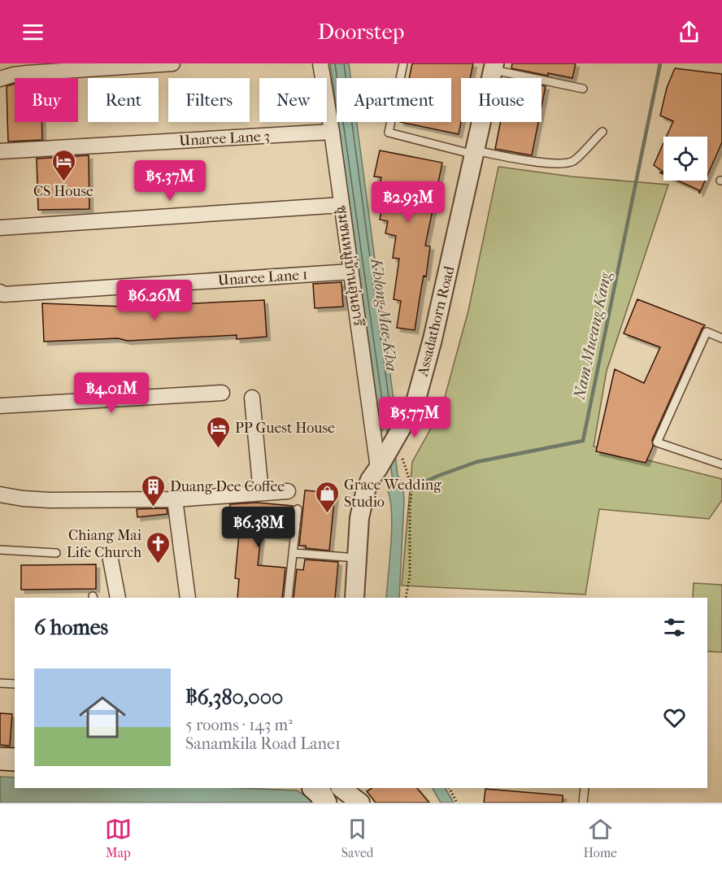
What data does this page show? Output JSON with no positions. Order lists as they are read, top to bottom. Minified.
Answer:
{"streets":{"street":["Unaree Lane 3","ชุมชนหมู่บ้านอุ่นอารี","Unaree Lane 1","Assadathorn Road"]},"crossings":[["Unaree Lane 3","ชุมชนหมู่บ้านอุ่นอารี"],["ชุมชนหมู่บ้านอุ่นอารี","Unaree Lane 1"],["ชุมชนหมู่บ้านอุ่นอารี","Assadathorn Road"]],"water":["Khlong Mae Kha","Nam Mueang Kang"],"places":{"hotel":["CS House","PP Guest House"],"building":["Duang Dee Coffee"],"shop":["Grace Wedding Studio"],"church":["Chiang Mai Life Church"]},"page":{"header":"Doorstep","chip":["Buy","Rent","Filters","New","Apartment","House"],"price":["฿5.37M","฿2.93M","฿6.26M","฿4.01M","฿5.77M","฿6.38M"],"heading":"6 homes","list":[{"name":"฿6,380,000","note":"5 rooms · 143 m² · Sanamkila Road Lane1"}],"tabs":["Map","Saved","Home"]}}
